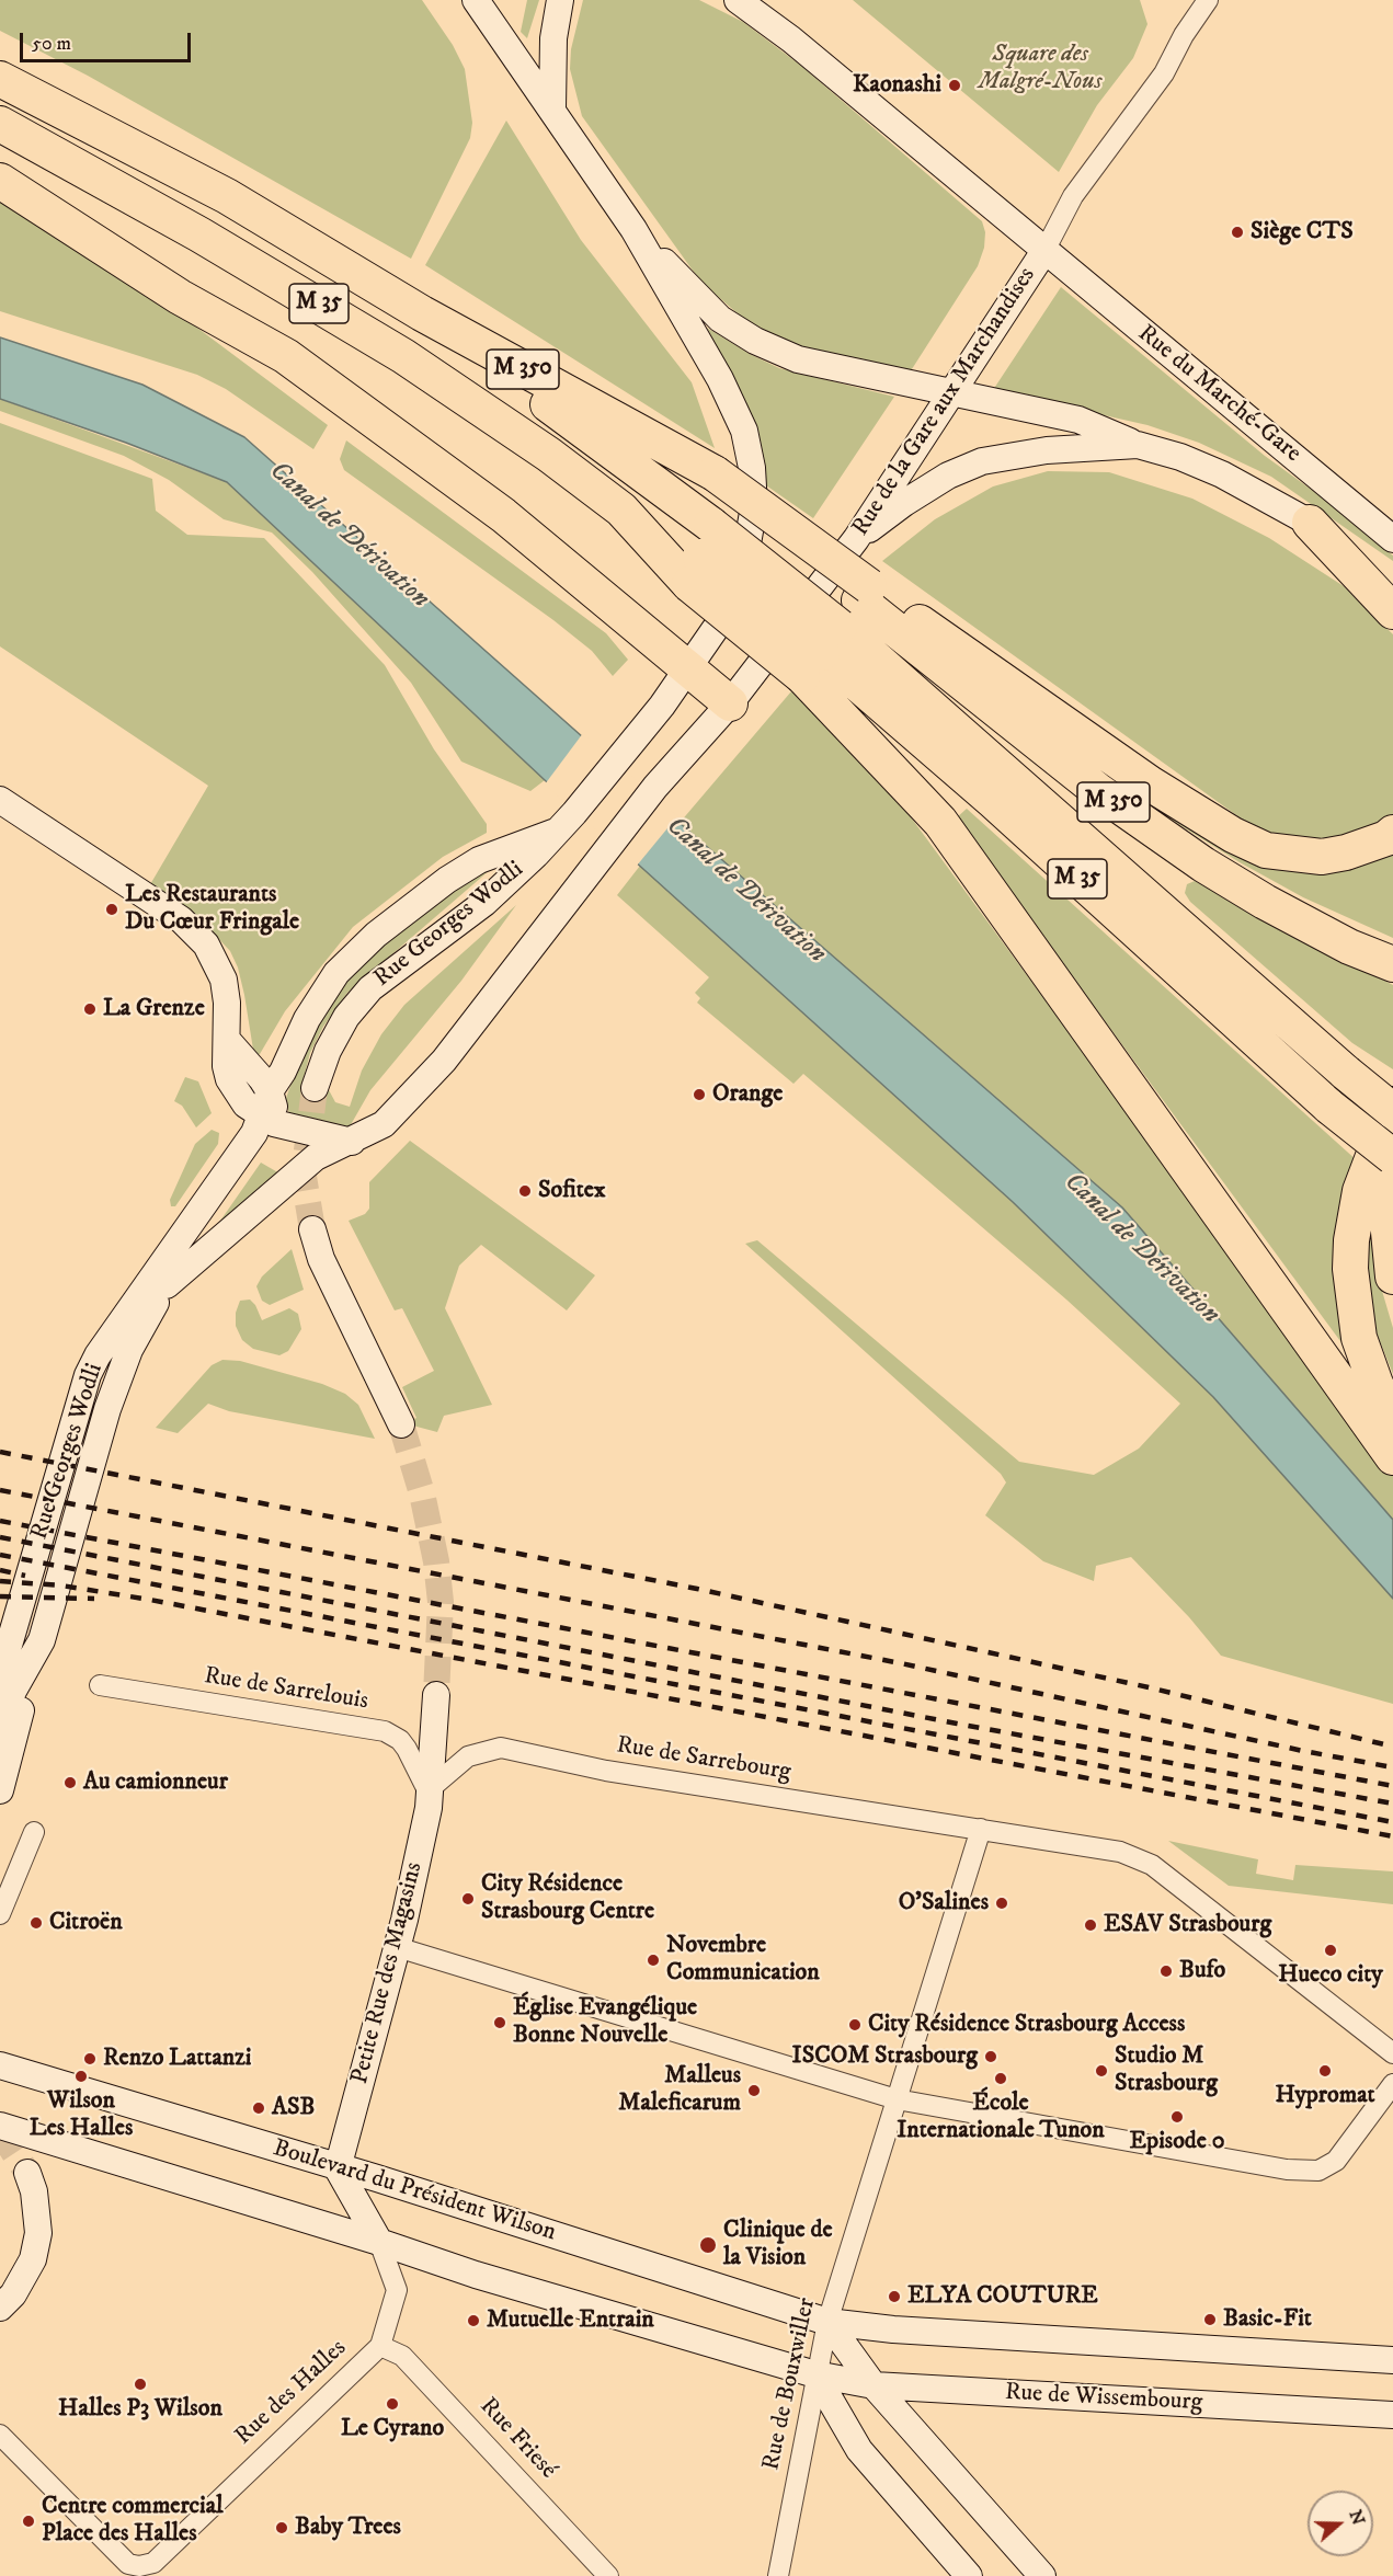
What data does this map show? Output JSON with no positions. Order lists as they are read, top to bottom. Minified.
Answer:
{"streets":{"highway":["M 35","M 350"],"main road":["Rue du Marché-Gare","Rue de la Gare aux Marchandises","Rue Georges Wodli","Petite Rue des Magasins","Boulevard du Président Wilson","Rue de Wissembourg"],"street":["Rue de Sarrelouis","Rue de Sarrebourg","Rue de Bouxwiller","Rue des Halles","Rue Friesé"]},"crossings":[["M 35","M 350"],["Rue du Marché-Gare","Rue de la Gare aux Marchandises"],["Rue de Sarrelouis","Rue de Sarrebourg"],["Rue de Sarrelouis","Petite Rue des Magasins"],["Rue de Sarrebourg","Petite Rue des Magasins"],["Rue de Sarrebourg","Rue de Bouxwiller"],["Petite Rue des Magasins","Boulevard du Président Wilson"],["Boulevard du Président Wilson","Rue de Bouxwiller"],["Rue de Bouxwiller","Rue de Wissembourg"],["Rue des Halles","Rue Friesé"]],"water":["Canal de Dérivation"],"parks":["Square des Malgré-Nous"],"places":["Kaonashi","Siège CTS","Les Restaurants Du Cœur Fringale","La Grenze","Orange","Sofitex","Au camionneur","City Résidence Strasbourg Centre","O'Salines","Citroën","ESAV Strasbourg","Hueco city","Novembre Communication","Bufo","Église Evangélique Bonne Nouvelle","City Résidence Strasbourg Access","ISCOM Strasbourg","Renzo Lattanzi","Studio M Strasbourg","Hypromat","Wilson Les Halles","École Internationale Tunon","Malleus Maleficarum","ASB","Episode 0","Clinique de la Vision","ELYA COUTURE","Basic-Fit","Mutuelle Entrain","Halles P3 Wilson","Le Cyrano","Centre commercial Place des Halles","Baby Trees"],"scale_bar":"50 m","north":"right"}
